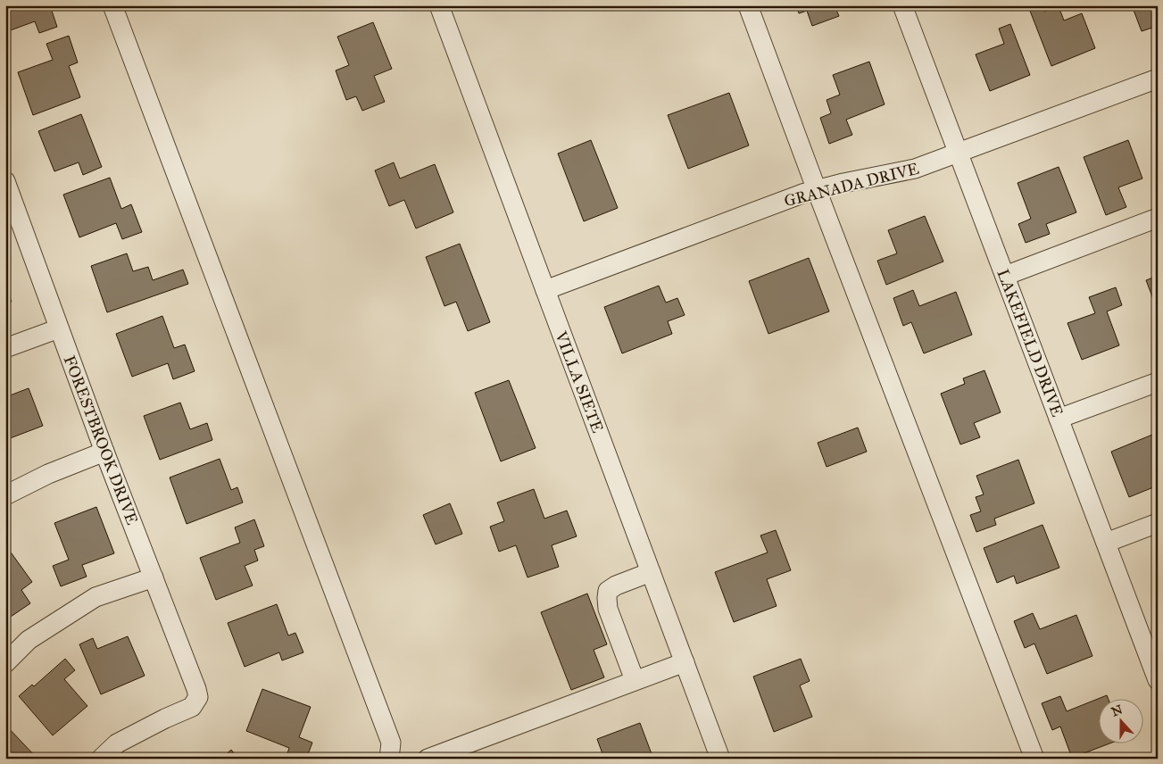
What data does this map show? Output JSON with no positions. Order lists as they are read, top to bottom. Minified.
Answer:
{"streets":{"street":["GRANADA DRIVE","LAKEFIELD DRIVE","VILLA SIETE","FORESTBROOK DRIVE"]},"crossings":[["GRANADA DRIVE","LAKEFIELD DRIVE"],["GRANADA DRIVE","VILLA SIETE"]],"north":"top"}
